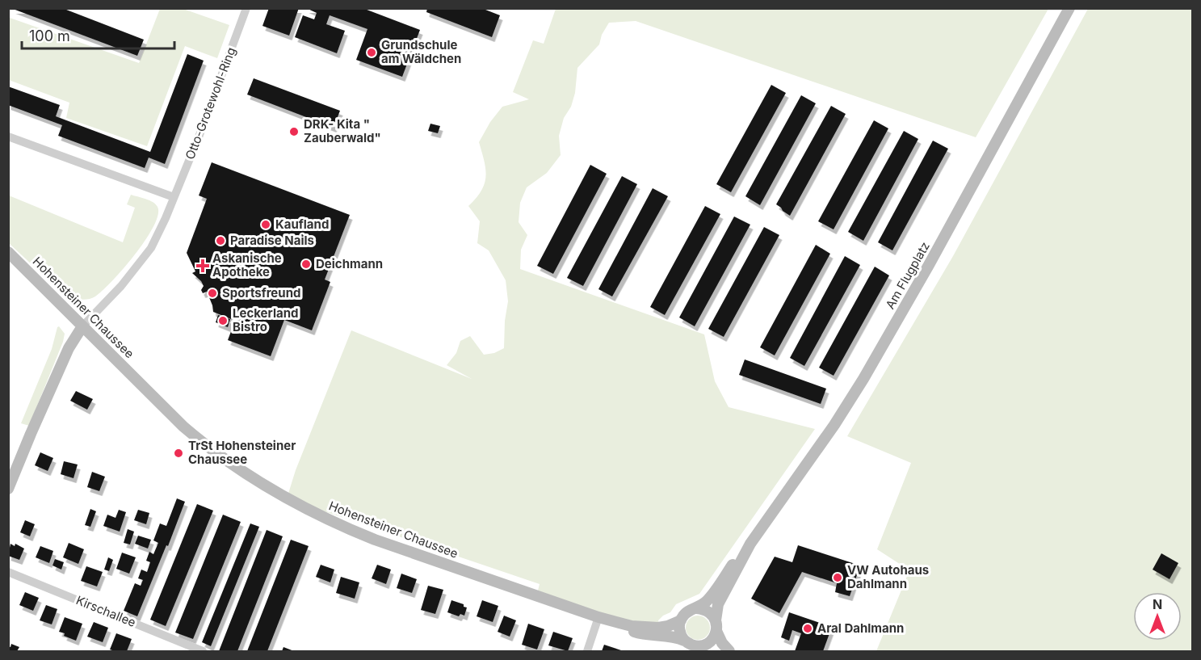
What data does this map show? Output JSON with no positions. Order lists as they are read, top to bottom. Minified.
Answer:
{"streets":{"main road":["Am Flugplatz","Hohensteiner Chaussee"],"street":["Otto-Grotewohl-Ring","Kirschallee"]},"crossings":[["Otto-Grotewohl-Ring","Hohensteiner Chaussee"],["Am Flugplatz","Hohensteiner Chaussee"]],"places":{"other":["Grundschule am Wäldchen","DRK- Kita \" Zauberwald\"","Kaufland","Paradise Nails","Deichmann","Sportsfreund","Leckerland Bistro","TrSt Hohensteiner Chaussee","VW Autohaus Dahlmann","Aral Dahlmann"],"health":["Askanische Apotheke"]},"scale_bar":"100 m","north":"top"}
